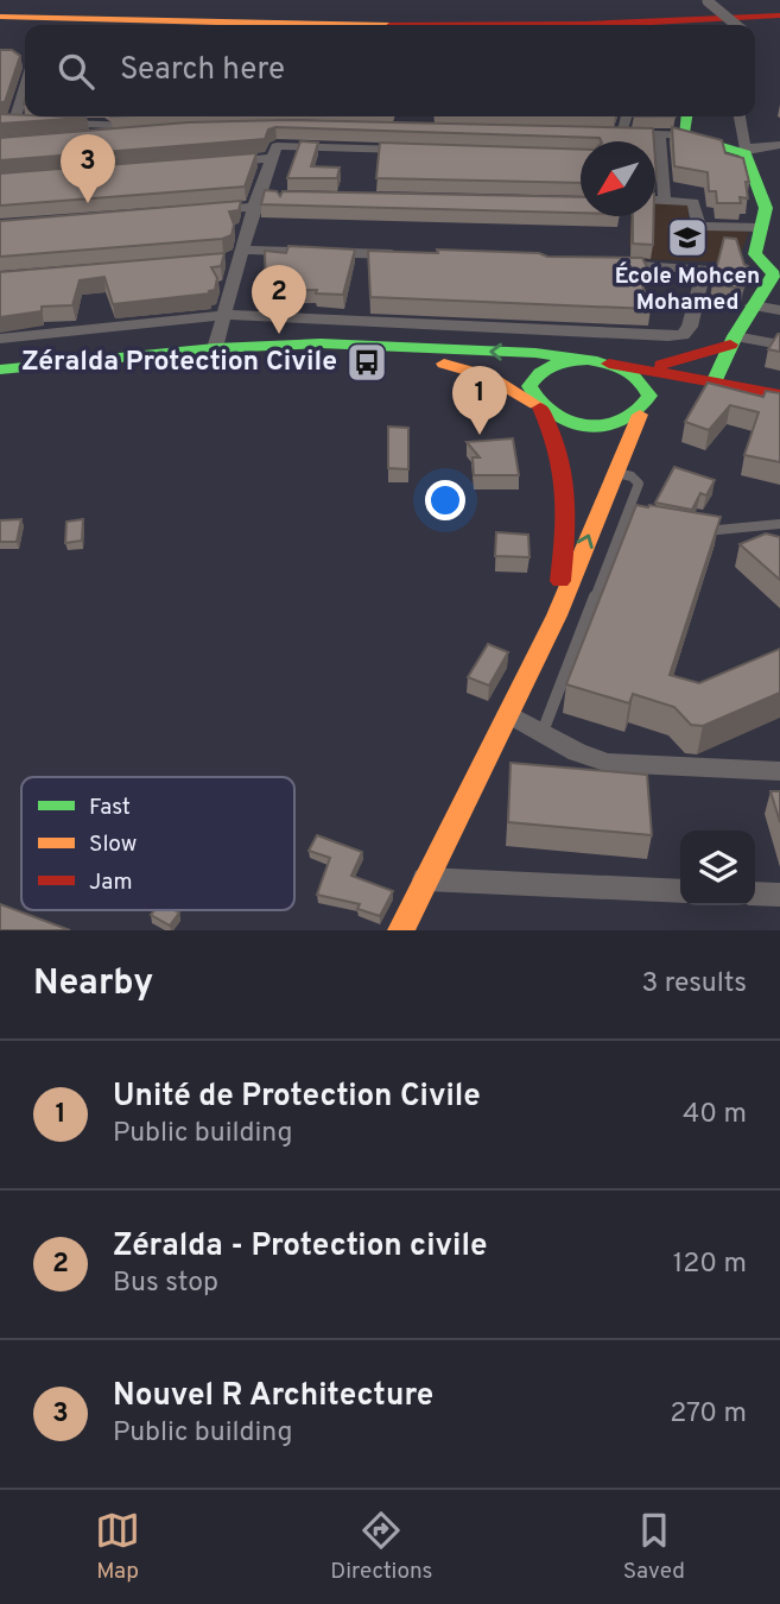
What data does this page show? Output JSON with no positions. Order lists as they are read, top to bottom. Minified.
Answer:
{"places":{"school or university":["École Mohcen Mohamed"],"bus stop":["Zéralda Protection Civile"]},"legend":["Fast","Slow","Jam"],"north":"bottom left","page":{"search":"Search here","pins":["3","2","1"],"heading":["Nearby","3 results"],"list":[{"mark":"1","name":"Unité de Protection Civile","note":"Public building","value":"40 m"},{"mark":"2","name":"Zéralda - Protection civile","note":"Bus stop","value":"120 m"},{"mark":"3","name":"Nouvel R Architecture","note":"Public building","value":"270 m"}],"nav":["Map","Directions","Saved"]}}
